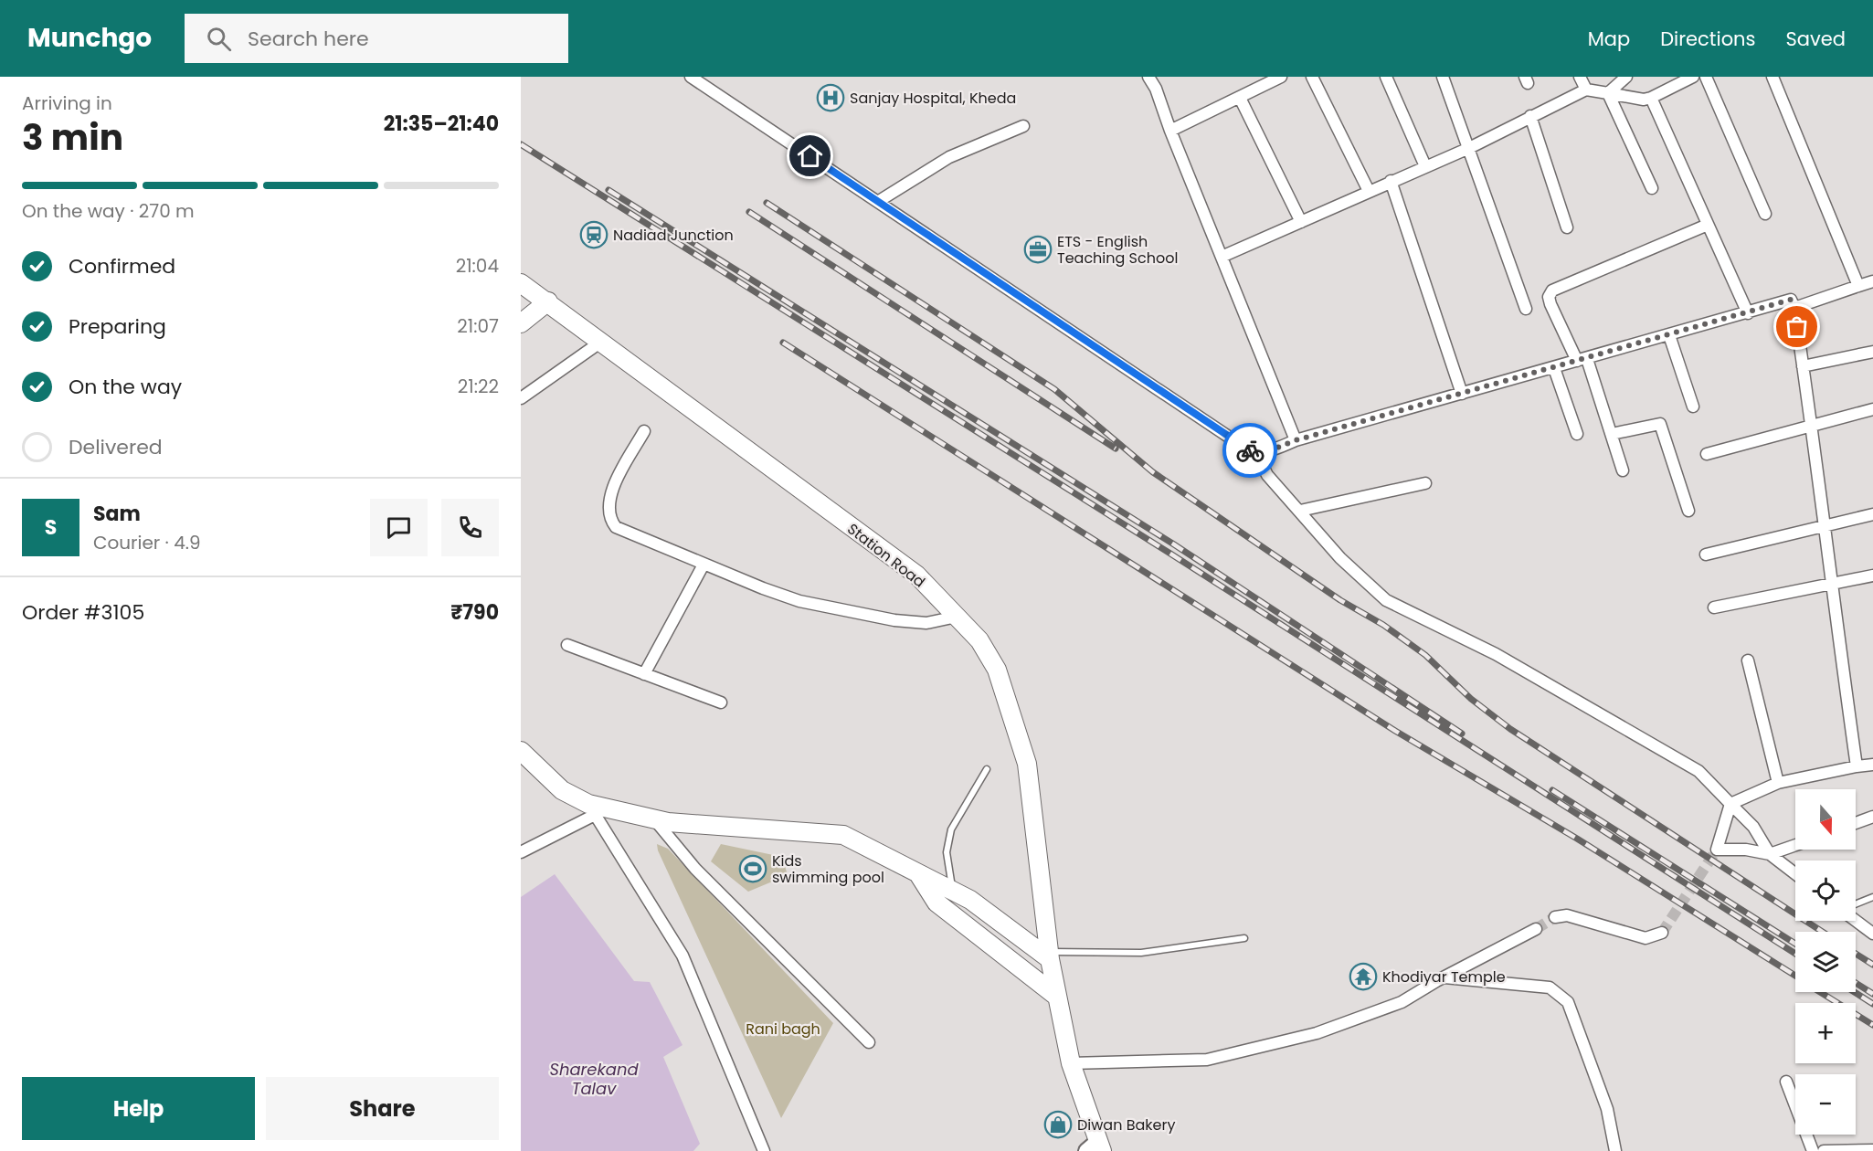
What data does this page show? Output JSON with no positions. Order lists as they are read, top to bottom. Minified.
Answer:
{"streets":{"main road":["Station Road"]},"water":["Sharekand Talav"],"parks":["Rani bagh"],"places":{"hospital":["Sanjay Hospital, Kheda"],"station":["Nadiad Junction"],"office":["ETS - English Teaching School"],"sports":["Kids swimming pool"],"temple":["Khodiyar Temple"],"shop":["Diwan Bakery"]},"north":"bottom","page":{"header":"Munchgo","search":"Search here","nav":["Map","Directions","Saved"],"heading":["3 min","Arriving in","21:35–21:40"],"panel":["Sam","Courier · 4.9","Order #3105","₹790"],"bar":"On the way · 270 m","list":[["Confirmed","21:04"],["Preparing","21:07"],["On the way","21:22"],"Delivered"],"round":"S","map_buttons":["+","−"],"buttons":["Help","Share"]}}
